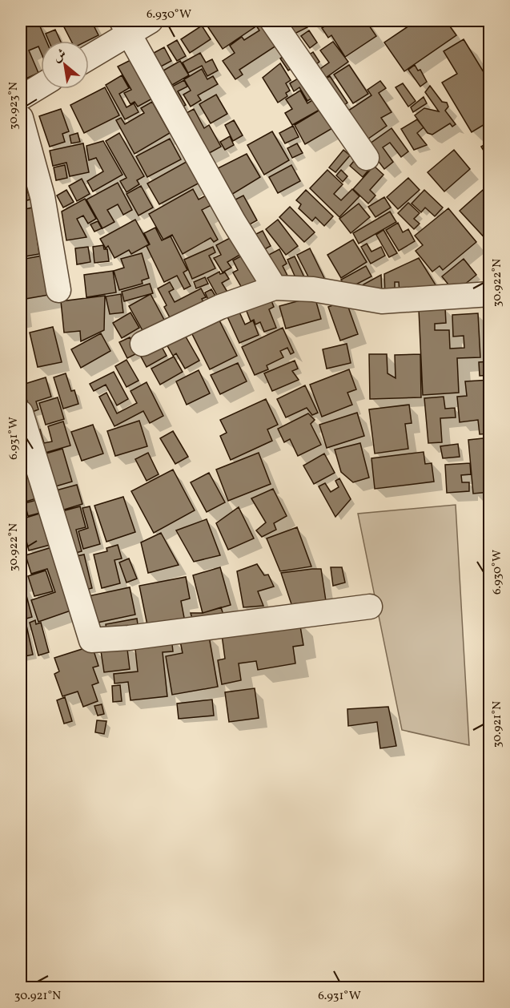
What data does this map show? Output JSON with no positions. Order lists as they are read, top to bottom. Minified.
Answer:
{"north":"top left","coordinates":["6.930°W","30.923°N","30.922°N","6.931°W","30.921°N"]}
